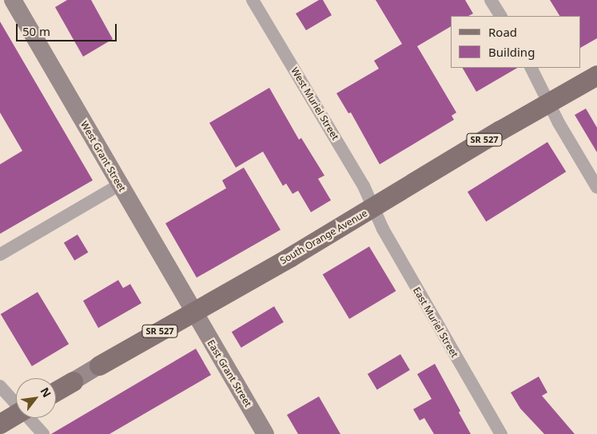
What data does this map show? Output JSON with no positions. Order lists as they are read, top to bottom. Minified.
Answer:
{"streets":{"main road":["SR 527","South Orange Avenue"],"street":["West Muriel Street","West Grant Street","East Muriel Street","East Grant Street"]},"crossings":[["West Muriel Street","South Orange Avenue"],["West Muriel Street","East Muriel Street"],["West Grant Street","South Orange Avenue"],["West Grant Street","East Grant Street"],["South Orange Avenue","East Muriel Street"],["South Orange Avenue","East Grant Street"]],"legend":["Road","Building"],"scale_bar":"50 m","north":"top right"}
